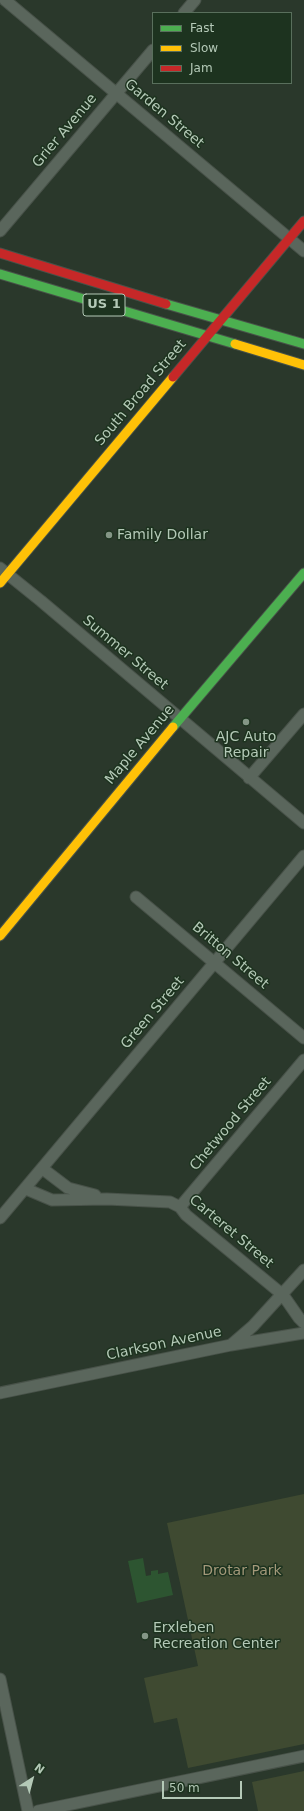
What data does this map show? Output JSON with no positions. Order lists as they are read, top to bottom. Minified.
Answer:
{"streets":{"main road":["US 1","South Broad Street","Maple Avenue"],"street":["Garden Street","Grier Avenue","Summer Street","Britton Street","Green Street","Chetwood Street","Carteret Street","Clarkson Avenue"]},"crossings":[["Garden Street","Grier Avenue"],["Garden Street","South Broad Street"],["US 1","South Broad Street"],["South Broad Street","Summer Street"],["Summer Street","Maple Avenue"],["Britton Street","Green Street"],["Green Street","Carteret Street"],["Chetwood Street","Carteret Street"],["Carteret Street","Clarkson Avenue"]],"parks":["Drotar Park"],"places":["Family Dollar","AJC Auto Repair","Erxleben Recreation Center"],"legend":["Fast","Slow","Jam"],"scale_bar":"50 m","north":"top right"}
